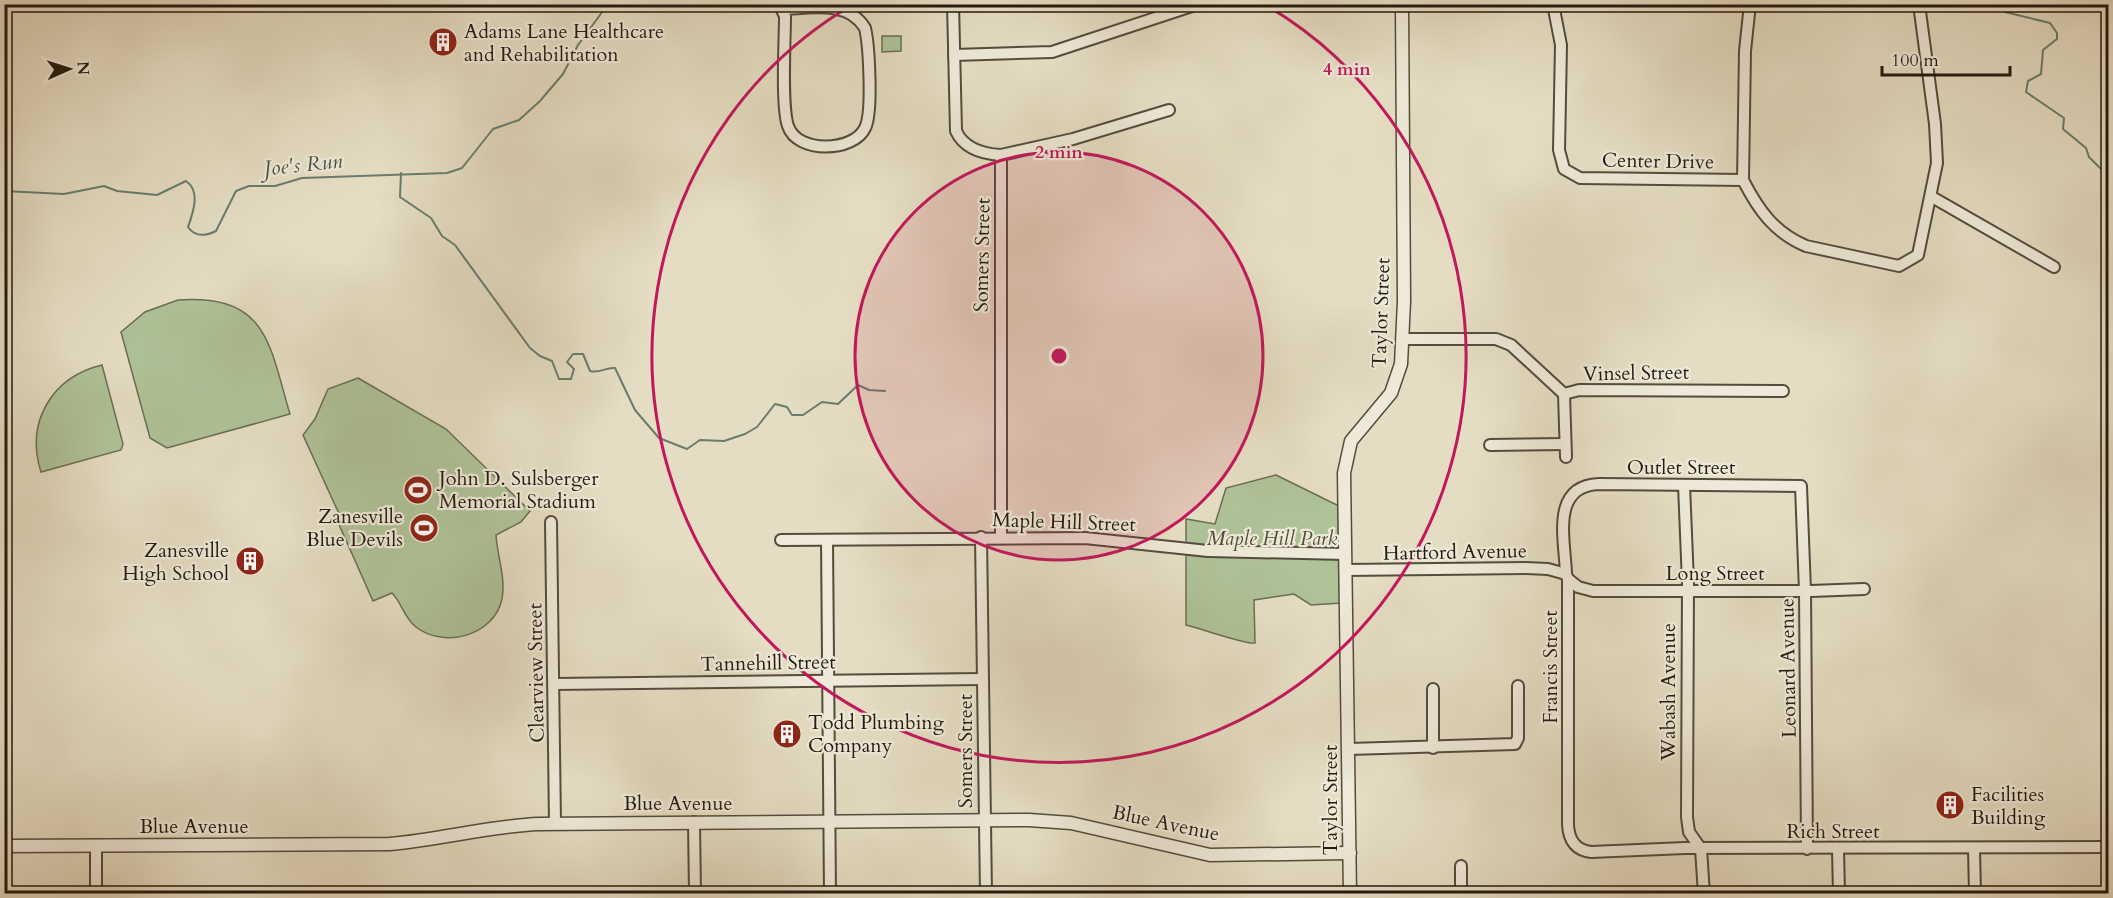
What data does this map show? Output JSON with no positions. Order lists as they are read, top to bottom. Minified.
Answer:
{"streets":{"street":["Center Drive","Somers Street","Taylor Street","Vinsel Street","Outlet Street","Maple Hill Street","Hartford Avenue","Long Street","Tannehill Street","Francis Street","Leonard Avenue","Clearview Street","Wabash Avenue","Blue Avenue","Rich Street"]},"crossings":[["Somers Street","Maple Hill Street"],["Somers Street","Tannehill Street"],["Somers Street","Blue Avenue"],["Taylor Street","Vinsel Street"],["Taylor Street","Maple Hill Street"],["Taylor Street","Hartford Avenue"],["Taylor Street","Blue Avenue"],["Outlet Street","Francis Street"],["Outlet Street","Leonard Avenue"],["Outlet Street","Wabash Avenue"],["Hartford Avenue","Long Street"],["Hartford Avenue","Francis Street"],["Long Street","Francis Street"],["Long Street","Leonard Avenue"],["Long Street","Wabash Avenue"],["Tannehill Street","Clearview Street"],["Francis Street","Rich Street"],["Leonard Avenue","Rich Street"],["Clearview Street","Blue Avenue"],["Wabash Avenue","Rich Street"]],"water":["Joe's Run"],"parks":["Maple Hill Park"],"places":{"building":["Adams Lane Healthcare and Rehabilitation","Zanesville High School","Todd Plumbing Company","Facilities Building"],"sports":["John D. Sulsberger Memorial Stadium","Zanesville Blue Devils"]},"scale_bar":"100 m","north":"right","rings":["4 min","2 min"]}
